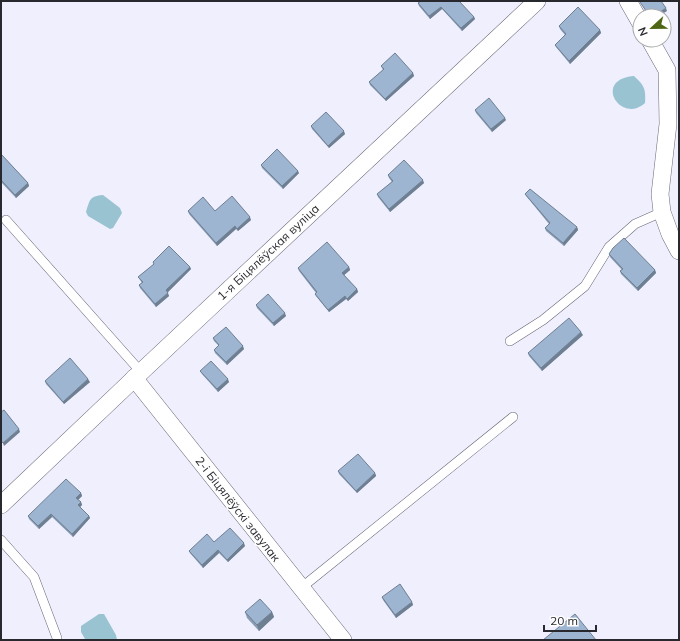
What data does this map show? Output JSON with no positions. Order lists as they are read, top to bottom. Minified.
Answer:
{"streets":{"street":["1-я Біцялёўская вуліца","2-і Біцялёўскі завулак"]},"crossings":[["1-я Біцялёўская вуліца","2-і Біцялёўскі завулак"]],"scale_bar":"20 m","north":"left"}
